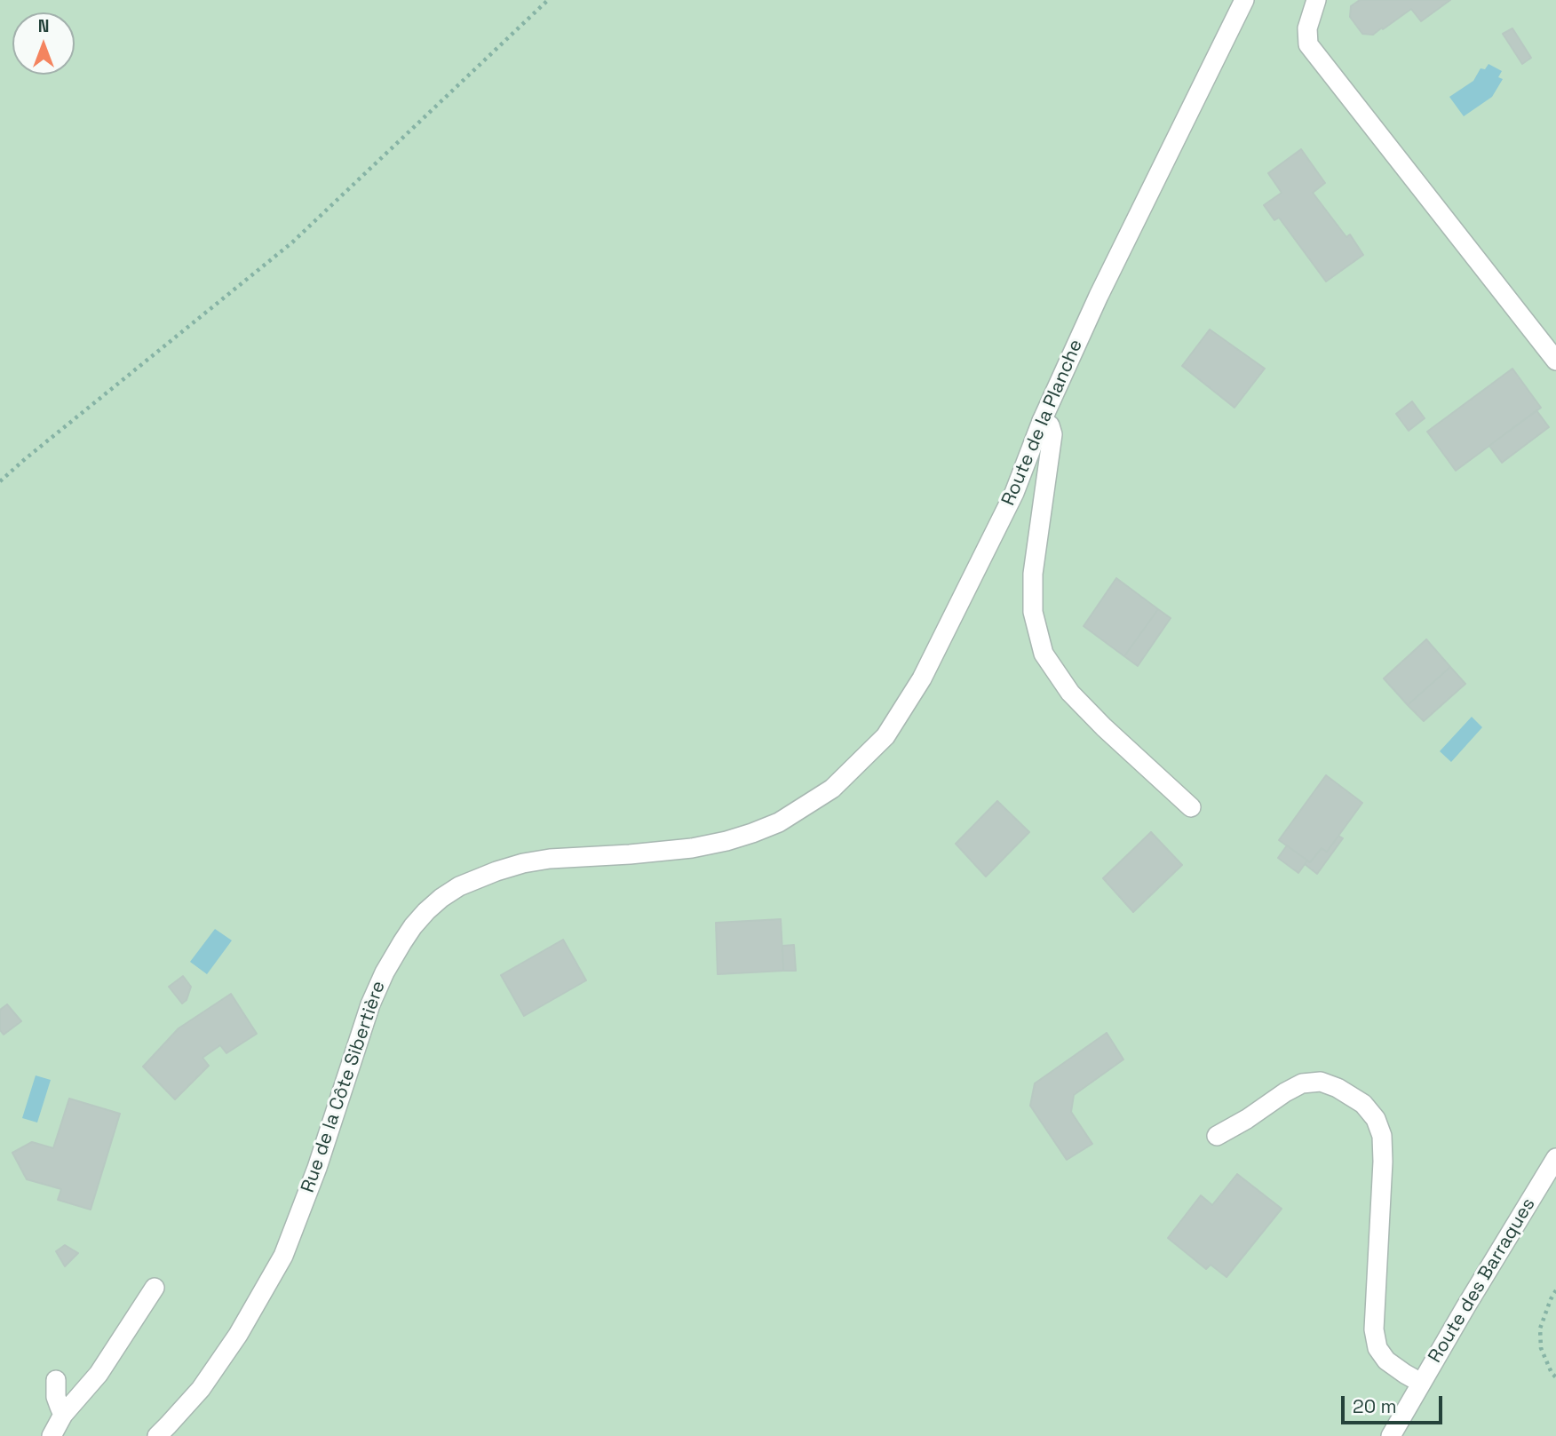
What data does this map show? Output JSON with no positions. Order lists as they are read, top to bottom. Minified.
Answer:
{"streets":{"street":["Route de la Planche","Rue de la Côte Sibertière","Route des Barraques"]},"crossings":[["Route de la Planche","Rue de la Côte Sibertière"]],"scale_bar":"20 m","north":"top"}
